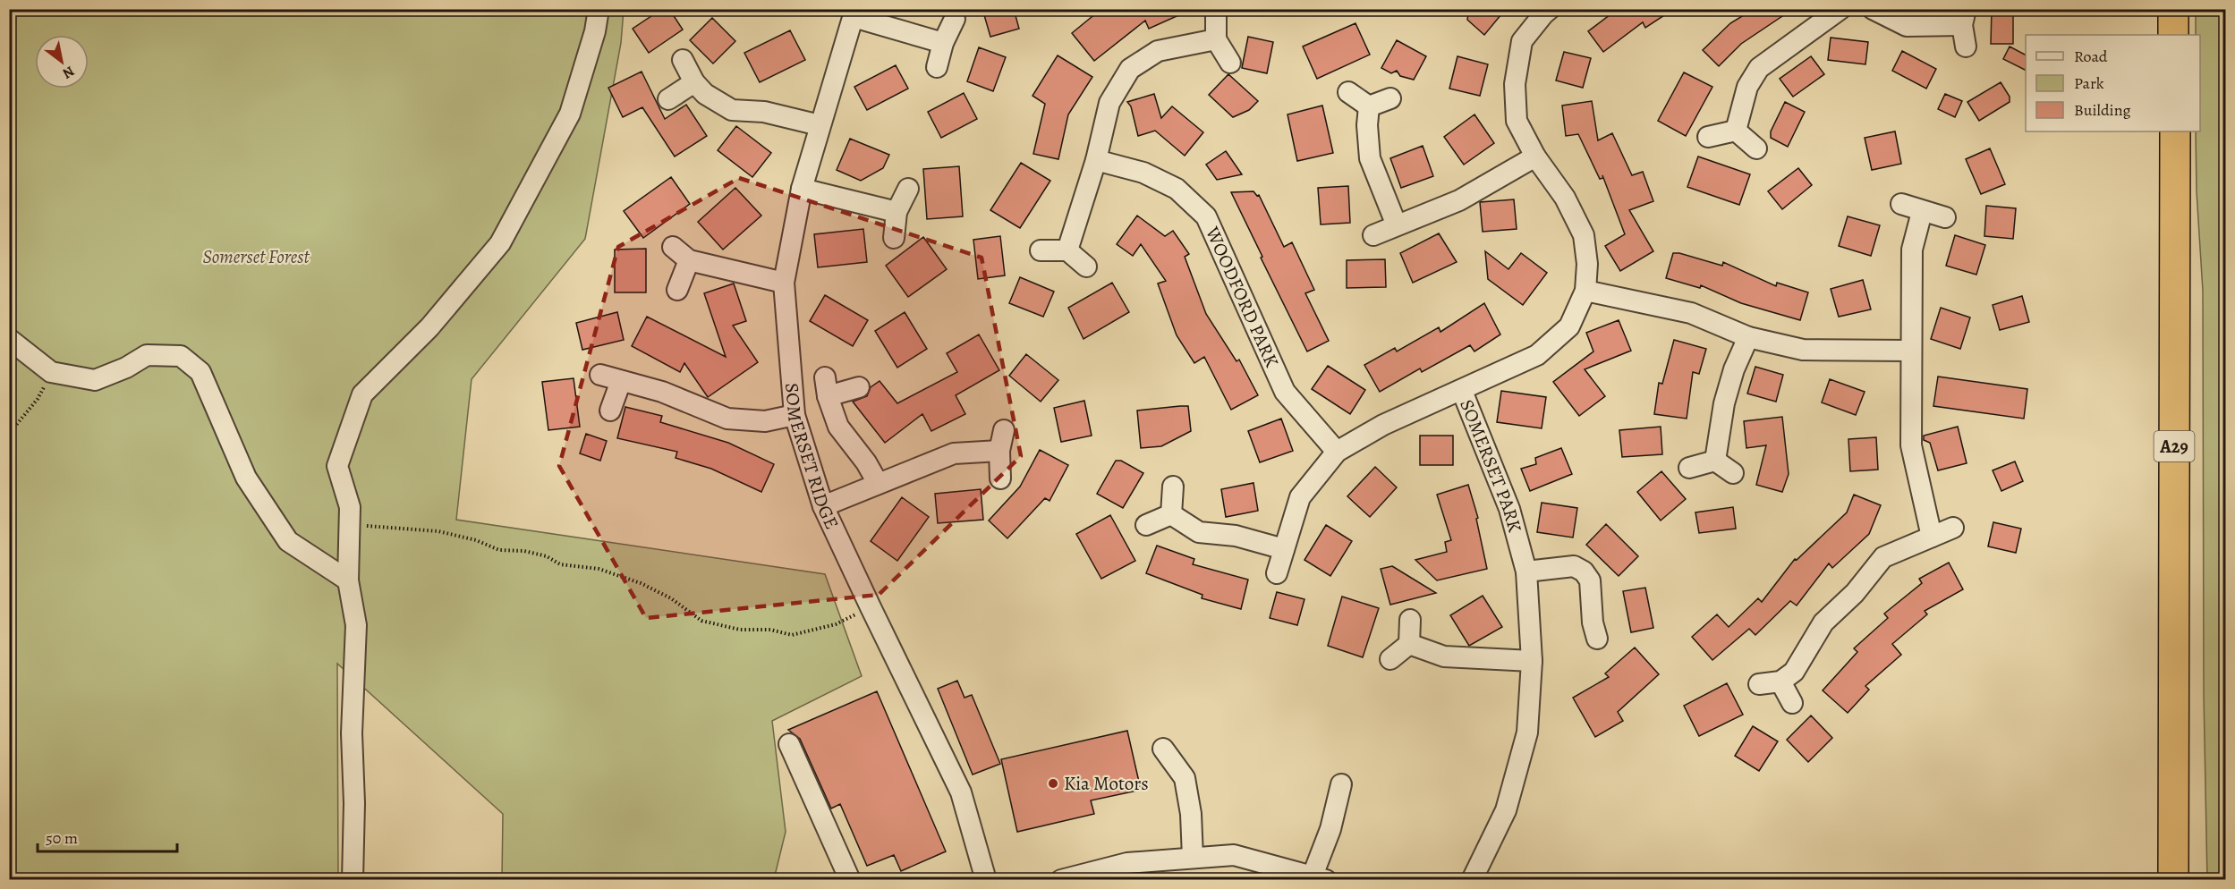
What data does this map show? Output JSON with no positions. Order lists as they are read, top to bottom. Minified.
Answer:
{"streets":{"highway":["A29"],"street":["WOODFORD PARK","SOMERSET RIDGE","SOMERSET PARK"]},"parks":["Somerset Forest"],"places":["Kia Motors"],"legend":["Road","Park","Building"],"scale_bar":"50 m","north":"bottom right"}
